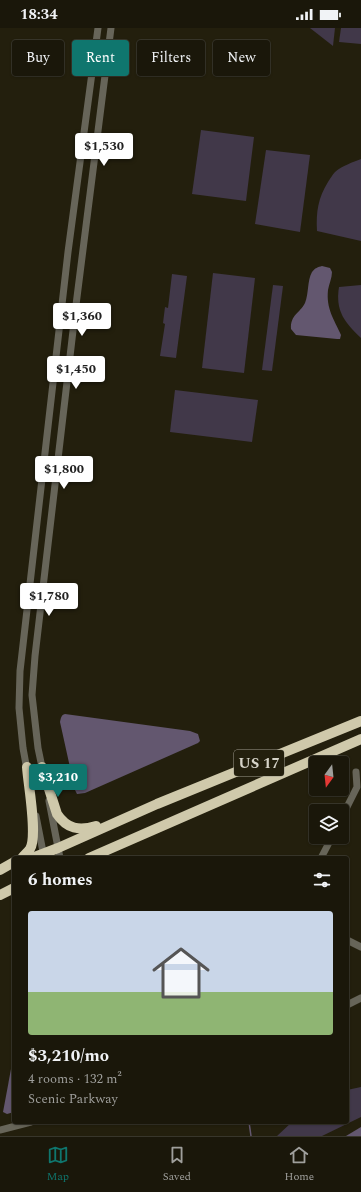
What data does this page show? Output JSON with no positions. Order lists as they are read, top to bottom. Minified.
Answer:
{"streets":{"highway":["US 17"]},"north":"bottom","page":{"status":"18:34","chip":["Buy","Rent","Filters","New"],"price":["$1,530","$1,360","$1,450","$1,800","$1,780","$3,210"],"heading":"6 homes","list":[{"name":"$3,210/mo","note":"4 rooms · 132 m² · Scenic Parkway"}],"tabs":["Map","Saved","Home"]}}
